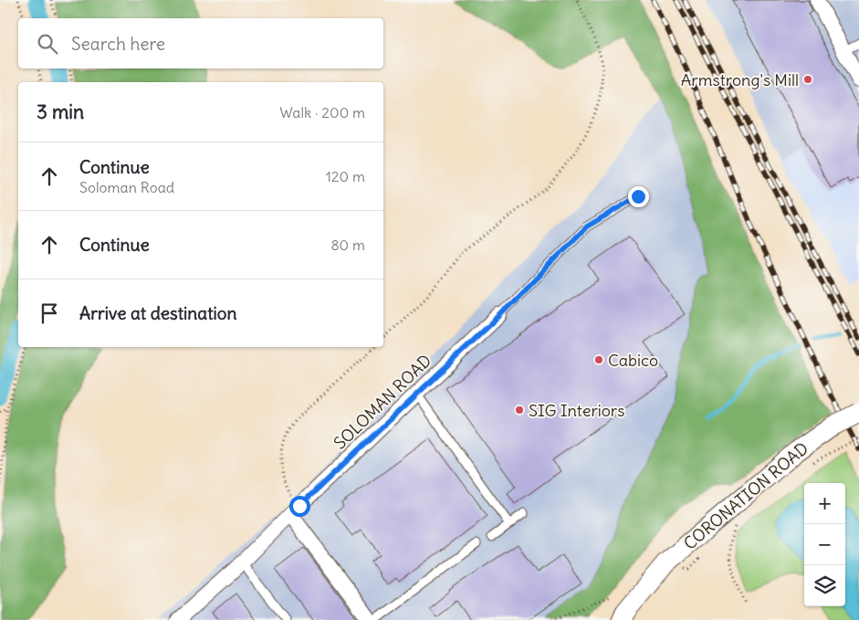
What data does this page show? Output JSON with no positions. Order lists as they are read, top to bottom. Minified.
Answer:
{"streets":{"street":["SOLOMAN ROAD","CORONATION ROAD"]},"places":["Armstrong's Mill","Cabico","SIG Interiors"],"page":{"search":"Search here","heading":["3 min","Walk · 200 m"],"list":[["Continue","Soloman Road","120 m"],["Continue","80 m"],"Arrive at destination"],"map_buttons":["+","−"]}}
